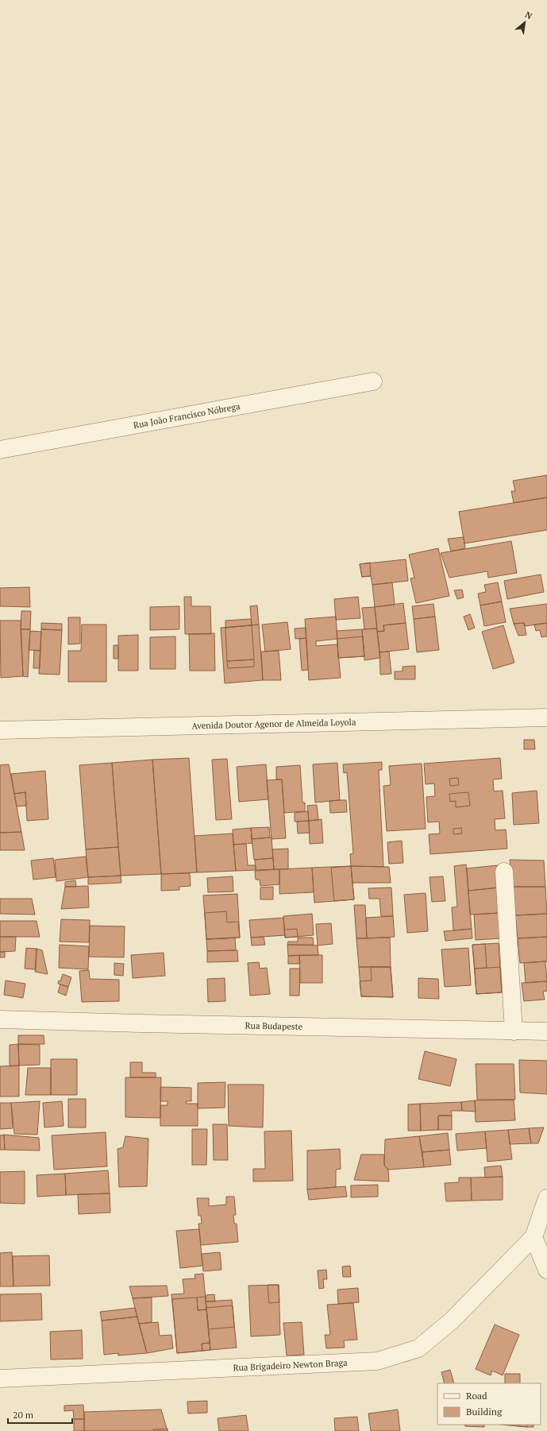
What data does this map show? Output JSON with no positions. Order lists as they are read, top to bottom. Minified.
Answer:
{"streets":{"street":["Rua João Francisco Nóbrega","Avenida Doutor Agenor de Almeida Loyola","Rua Budapeste","Rua Brigadeiro Newton Braga"]},"legend":["Road","Building"],"scale_bar":"20 m","north":"top right"}
